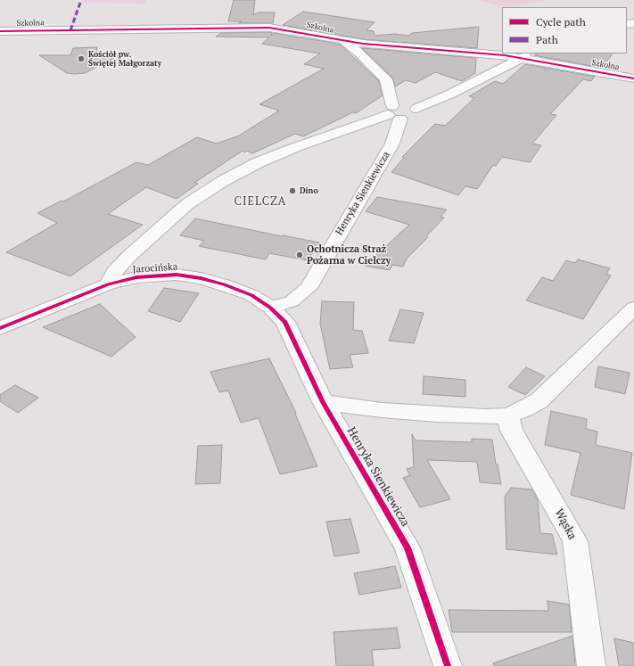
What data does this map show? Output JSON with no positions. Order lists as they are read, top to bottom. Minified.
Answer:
{"streets":{"street":["Szkolna","Henryka Sienkiewicza","Jarocińska","Wąska"]},"crossings":[["Szkolna","Jarocińska"],["Henryka Sienkiewicza","Jarocińska"]],"districts":["CIELCZA"],"places":["Kościół pw. Świętej Małgorzaty","Dino","Ochotnicza Straż Pożarna w Cielczy"],"legend":["Cycle path","Path"]}
